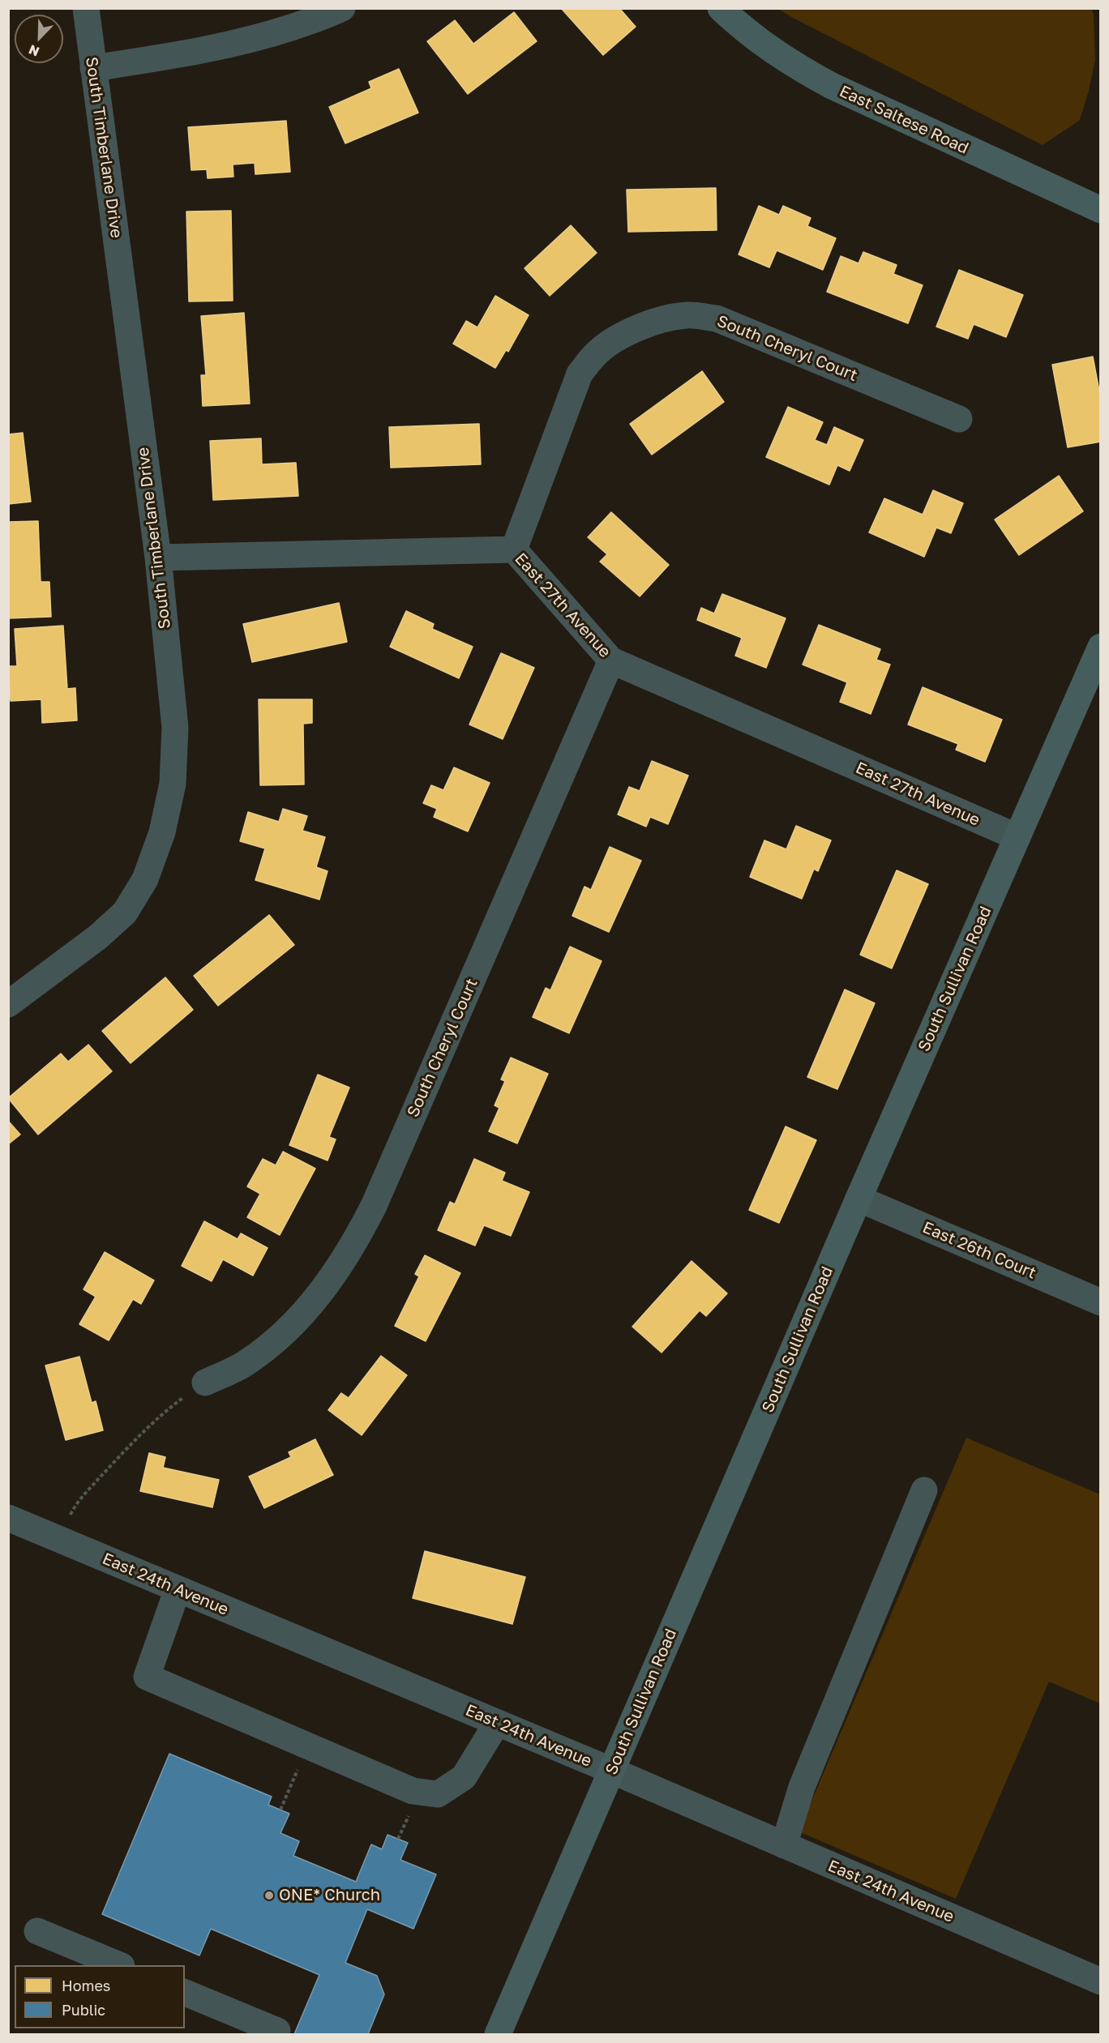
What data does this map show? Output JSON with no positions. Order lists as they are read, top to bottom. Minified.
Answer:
{"streets":{"main road":["East Saltese Road","South Sullivan Road"],"street":["South Timberlane Drive","South Cheryl Court","East 27th Avenue","East 26th Court","East 24th Avenue"]},"crossings":[["South Timberlane Drive","East 27th Avenue"],["South Cheryl Court","East 27th Avenue"],["East 27th Avenue","South Sullivan Road"],["South Sullivan Road","East 26th Court"],["South Sullivan Road","East 24th Avenue"]],"places":["ONE* Church"],"legend":["Homes","Public"],"north":"bottom left"}
